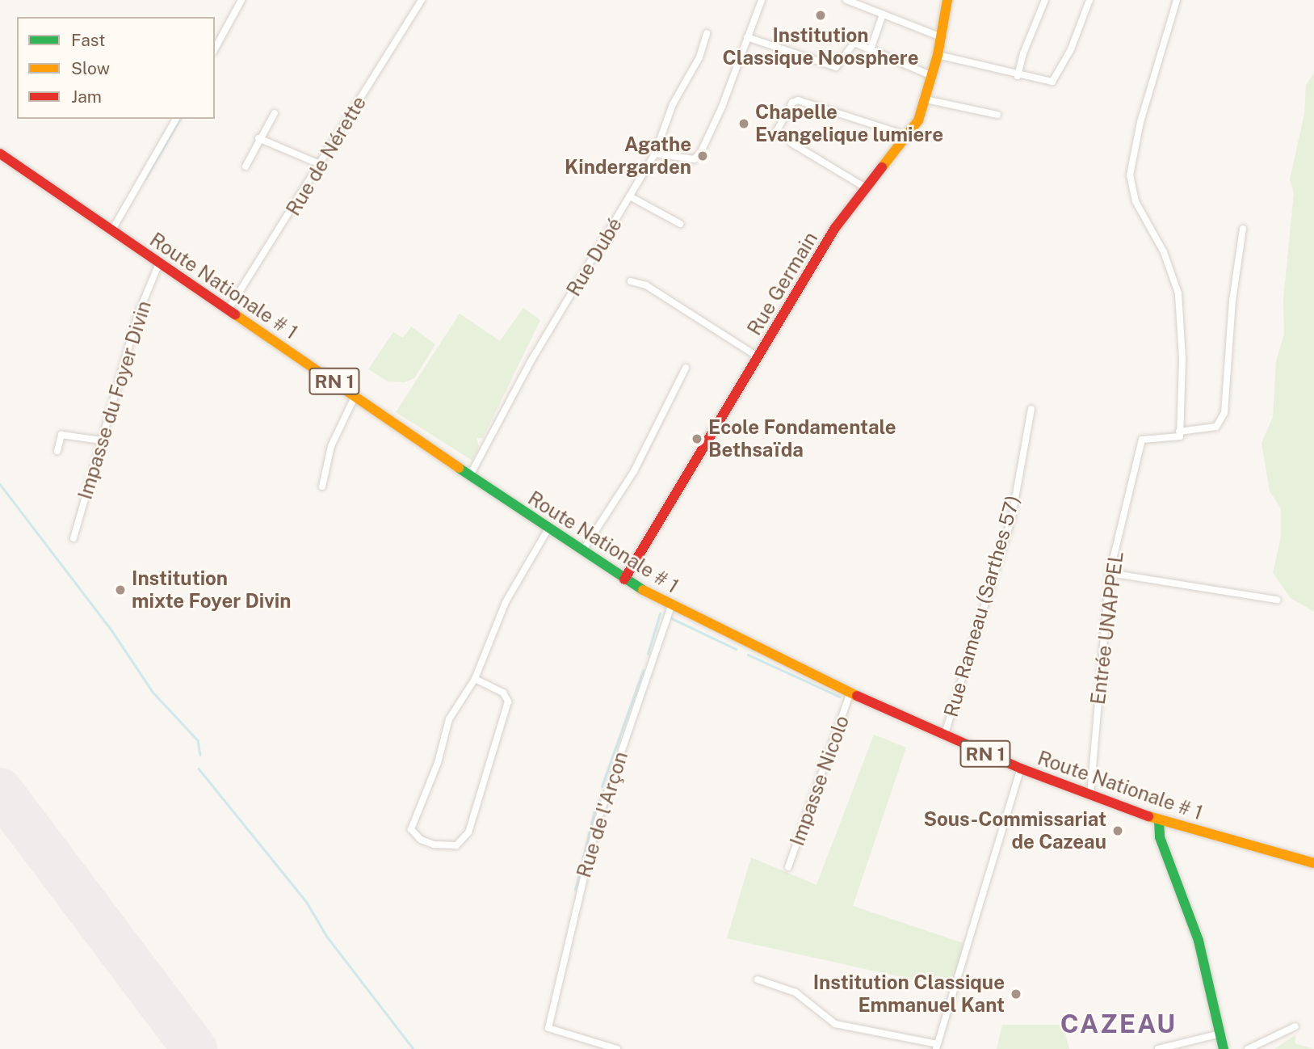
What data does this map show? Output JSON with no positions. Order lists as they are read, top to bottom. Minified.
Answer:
{"streets":{"main road":["Rue Germain","Route Nationale # 1","RN 1"],"street":["Rue de Nérette","Rue Dubé","Impasse du Foyer Divin","Rue Rameau (Sarthes 57)","Entrée UNAPPEL","Impasse Nicolo","Rue de l'Arçon"]},"crossings":[["Rue de Nérette","Route Nationale # 1"],["Rue Dubé","Route Nationale # 1"],["Rue Germain","Route Nationale # 1"],["Route Nationale # 1","Impasse du Foyer Divin"],["Route Nationale # 1","Rue Rameau (Sarthes 57)"],["Route Nationale # 1","Entrée UNAPPEL"],["Route Nationale # 1","Impasse Nicolo"],["Route Nationale # 1","Rue de l'Arçon"]],"districts":["CAZEAU"],"places":["Institution Classique Noosphere","Chapelle Evangelique lumiere","Agathe Kindergarden","Ecole Fondamentale Bethsaïda","Institution mixte Foyer Divin","Sous-Commissariat de Cazeau","Institution Classique Emmanuel Kant"],"legend":["Fast","Slow","Jam"]}
